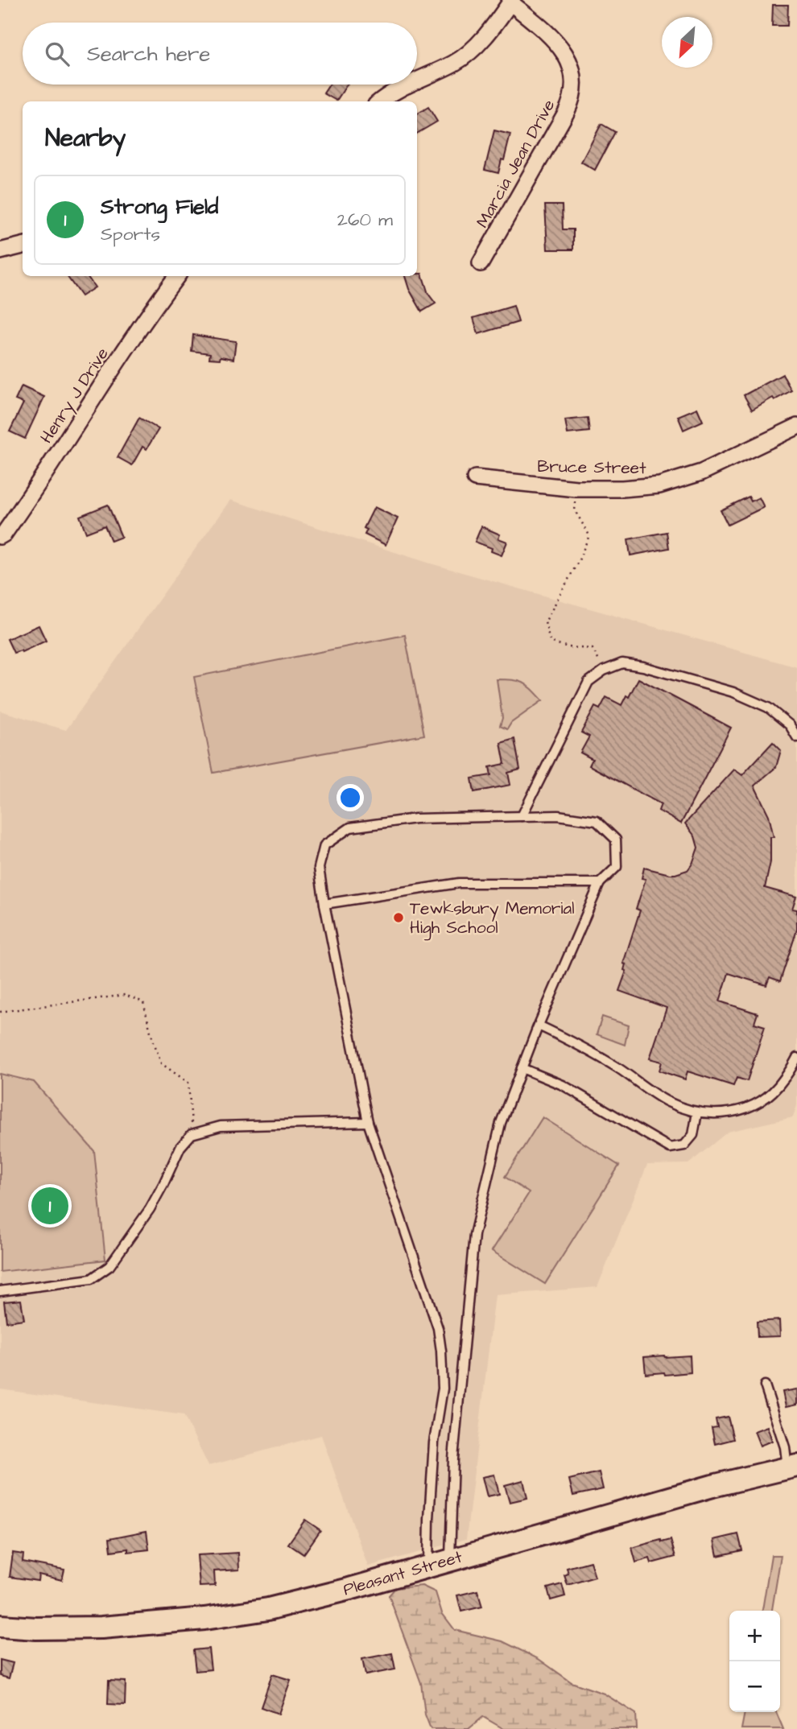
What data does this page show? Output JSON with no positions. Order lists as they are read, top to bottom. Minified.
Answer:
{"streets":{"main road":["Pleasant Street"],"street":["Marcia Jean Drive","Henry J Drive","Bruce Street"]},"places":["Tewksbury Memorial High School"],"north":"bottom left","page":{"search":"Search here","heading":"Nearby","list":[{"mark":"1","name":"Strong Field","note":"Sports","value":"260 m"}],"pins":"1","map_buttons":["+","−"]}}
